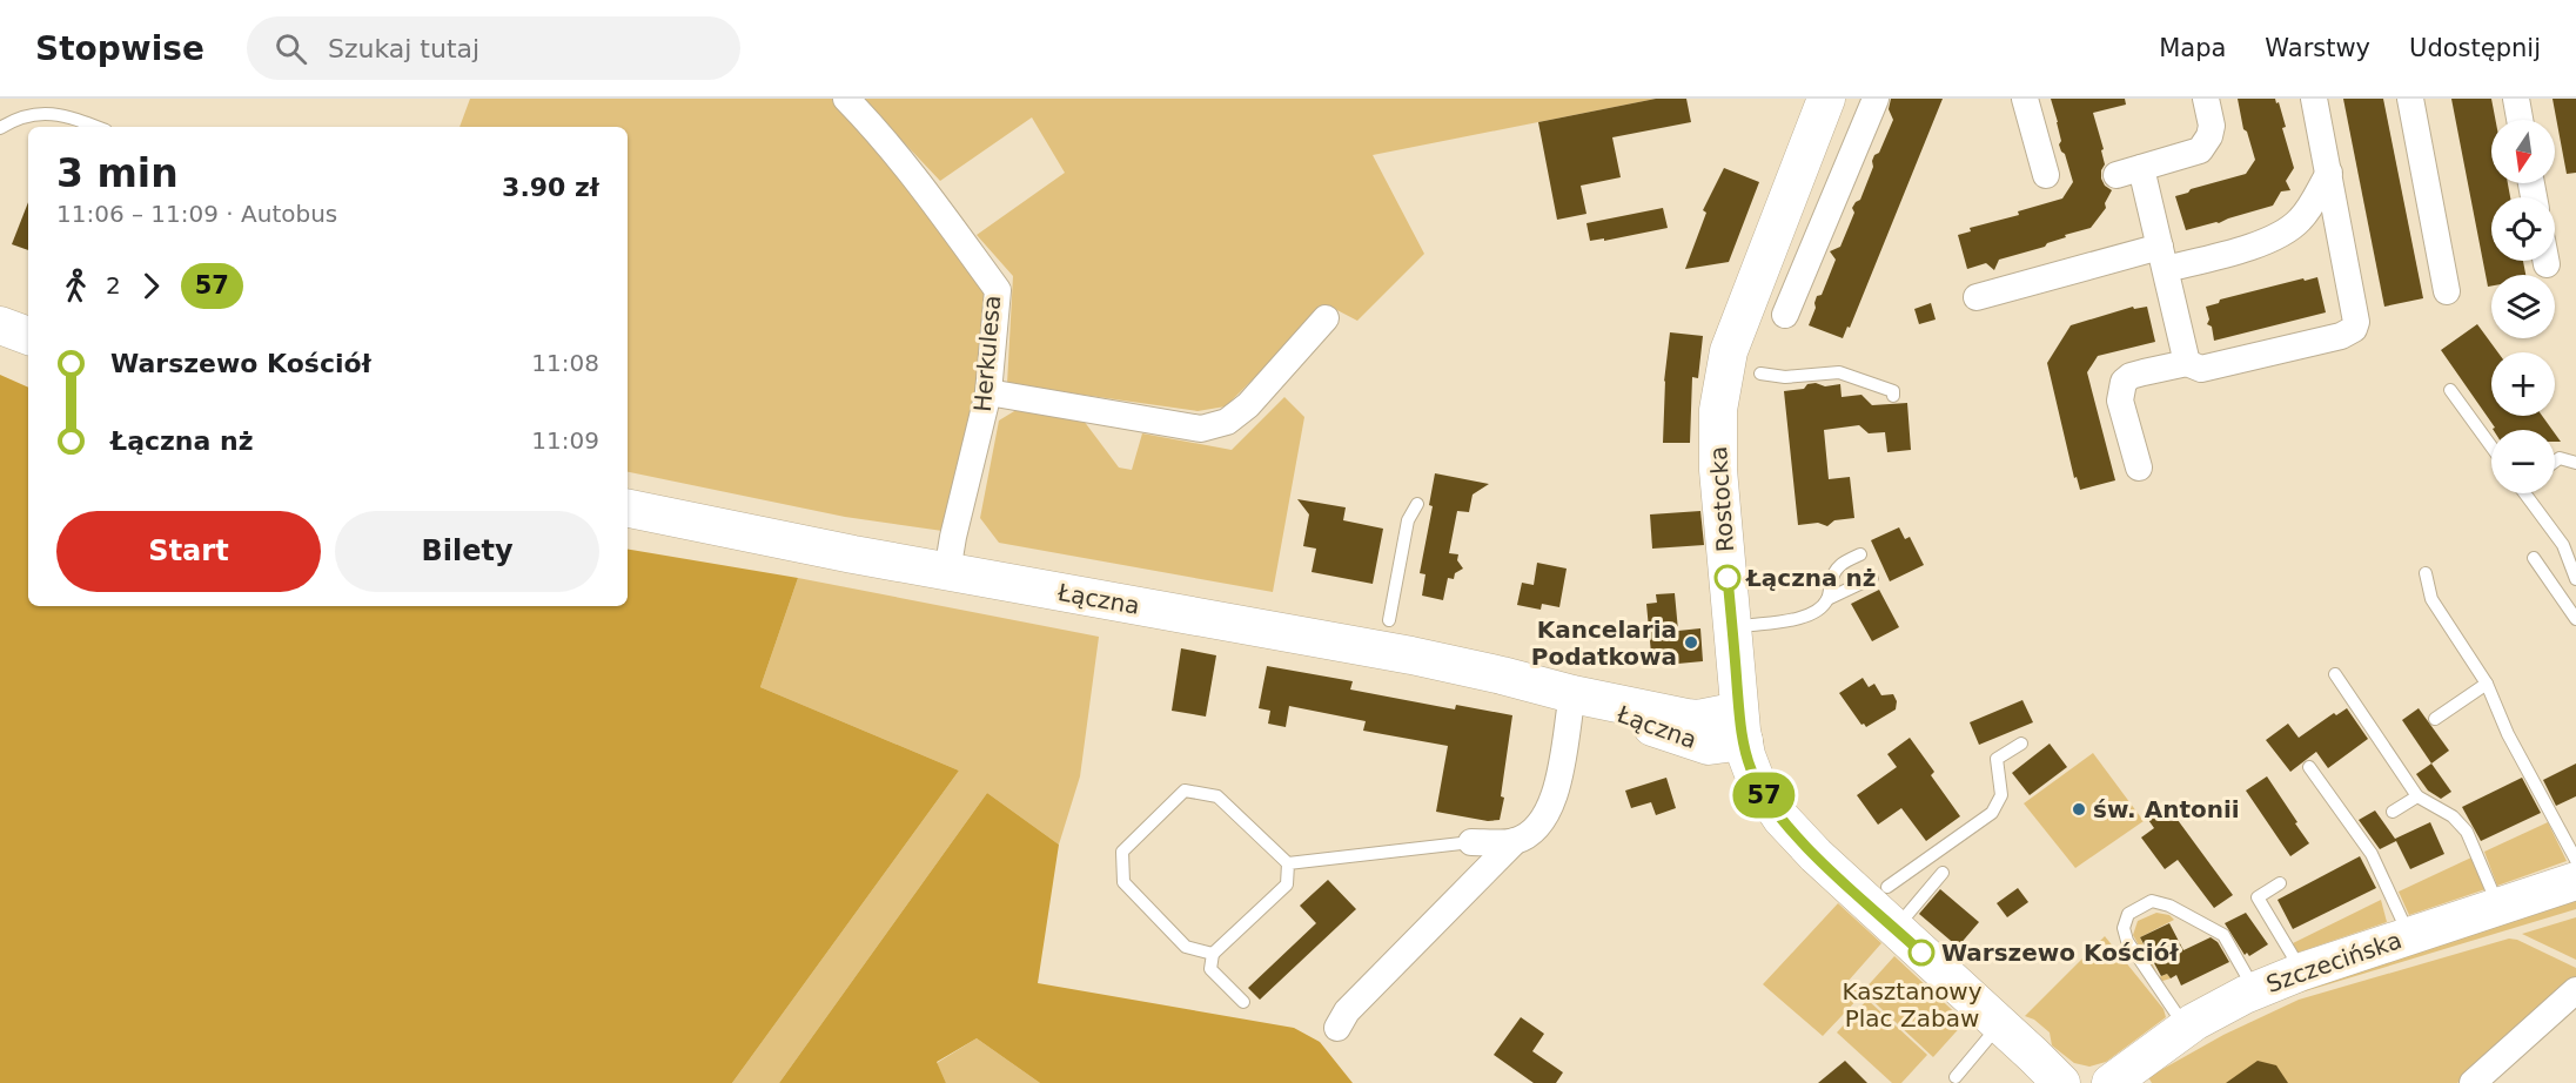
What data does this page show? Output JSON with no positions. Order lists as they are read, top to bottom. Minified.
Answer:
{"streets":{"street":["Herkulesa","Rostocka","Łączna","Szczecińska"]},"crossings":[["Herkulesa","Łączna"],["Rostocka","Łączna"]],"parks":["Kasztanowy Plac Zabaw"],"places":["Łączna nż","Kancelaria Podatkowa","św. Antonii","Warszewo Kościół"],"lines":["bus line 57"],"north":"bottom","page":{"header":"Stopwise","search":"Szukaj tutaj","nav":["Mapa","Warstwy","Udostępnij"],"on_map":"57","map_buttons":["+","−"],"heading":["3 min","11:06 – 11:09 · Autobus","3.90 zł"],"legs":["2","57"],"list":[{"name":"Warszewo Kościół","value":"11:08"},{"name":"Łączna nż","value":"11:09"}],"buttons":["Start","Bilety"]}}
